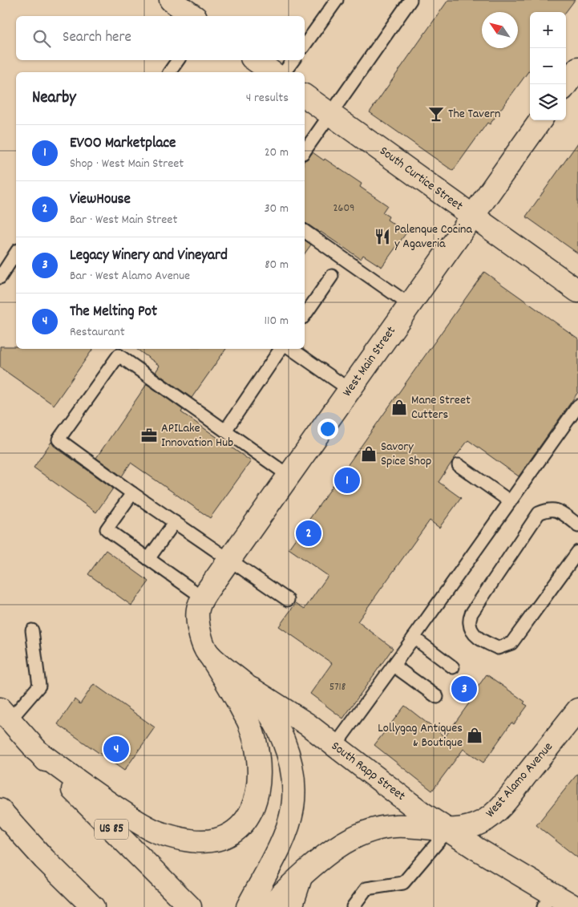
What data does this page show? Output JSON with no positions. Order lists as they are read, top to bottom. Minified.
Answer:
{"streets":{"main road":["South Curtice Street","West Main Street","South Rapp Street","West Alamo Avenue","US 85"]},"crossings":[["South Curtice Street","West Main Street"],["West Main Street","South Rapp Street"],["South Rapp Street","West Alamo Avenue"]],"places":{"bar":["The Tavern"],"restaurant":["Palenque Cocina y Agaveria"],"shop":["Mane Street Cutters","Savory Spice Shop","Lollygag Antiques & Boutique"],"office":["APILake Innovation Hub"]},"house_numbers":["2609","5718"],"north":"top left","page":{"map_buttons":["+","−"],"search":"Search here","heading":["Nearby","4 results"],"list":[{"mark":"1","name":"EVOO Marketplace","note":"Shop · West Main Street","value":"20 m"},{"mark":"2","name":"ViewHouse","note":"Bar · West Main Street","value":"30 m"},{"mark":"3","name":"Legacy Winery and Vineyard","note":"Bar · West Alamo Avenue","value":"80 m"},{"mark":"4","name":"The Melting Pot","note":"Restaurant","value":"110 m"}],"pins":["1","2","3","4"]}}
